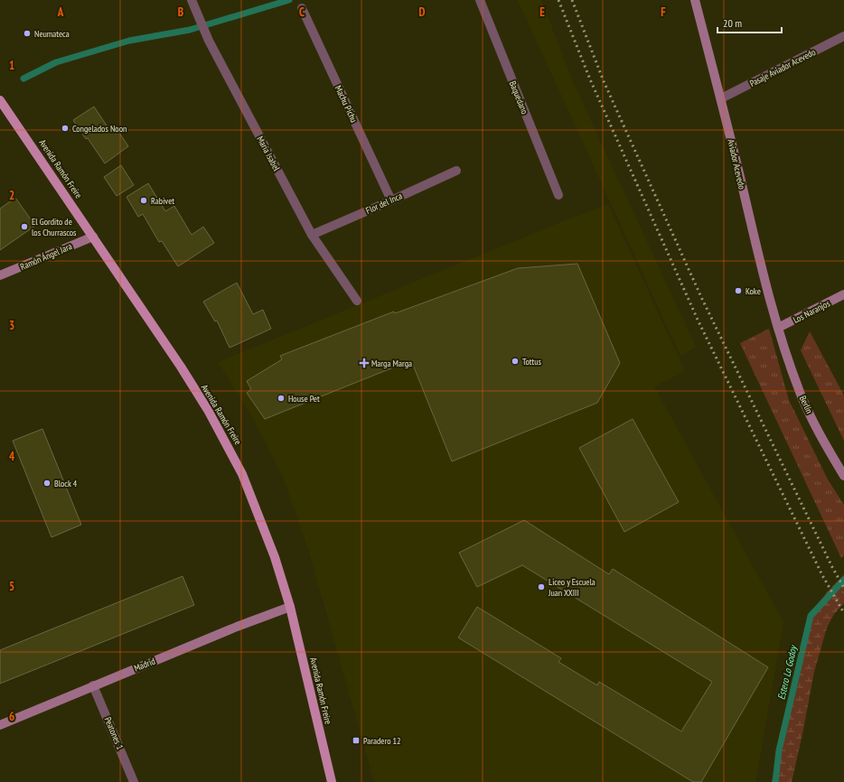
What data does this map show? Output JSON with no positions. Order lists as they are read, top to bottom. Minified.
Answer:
{"streets":{"main road":["Aviador Acevedo","Avenida Ramón Freire","Ramón Ángel Jara","Los Naranjos","Berlín","Madrid"],"street":["Pasaje Aviador Acevedo","Baquedano","Machu Pichu","María Isabel","Flor del Inca","Peatones 1"]},"crossings":[["Pasaje Aviador Acevedo","Aviador Acevedo"],["Machu Pichu","Flor del Inca"],["María Isabel","Flor del Inca"],["Aviador Acevedo","Los Naranjos"],["Aviador Acevedo","Berlín"],["Avenida Ramón Freire","Ramón Ángel Jara"],["Avenida Ramón Freire","Madrid"],["Los Naranjos","Berlín"],["Madrid","Peatones 1"]],"water":["Estero Lo Godoy"],"places":{"other":["Neumateca","Congelados Noon","Rabivet","El Gordito de los Churrascos","Koke","Tottus","House Pet","Block 4","Liceo y Escuela Juan XXIII"],"health":["Marga Marga"],"transit":["Paradero 12"]},"scale_bar":"20 m","grid":{"columns":["A","B","C","D","E","F"],"rows":["1","2","3","4","5","6"]}}
